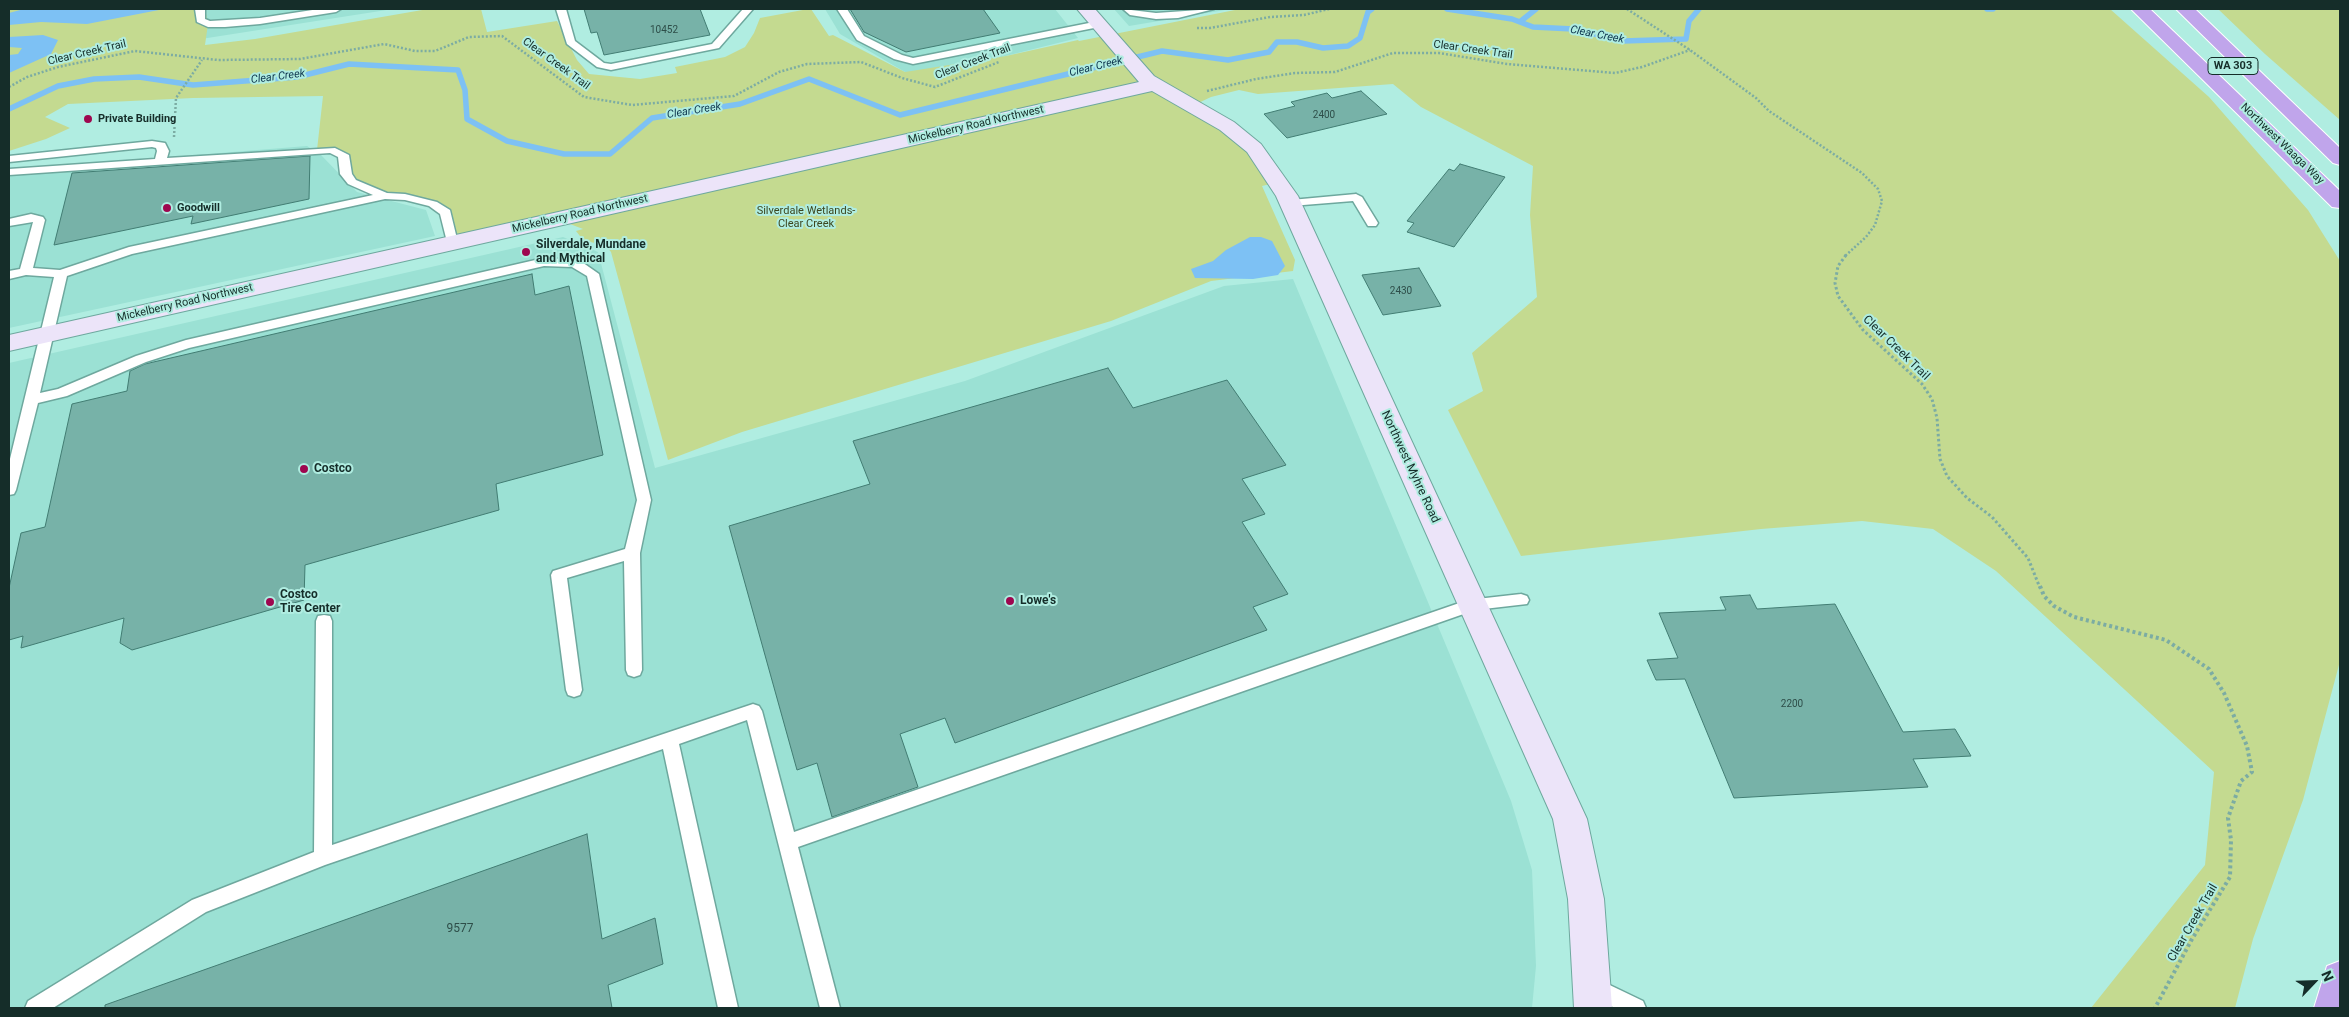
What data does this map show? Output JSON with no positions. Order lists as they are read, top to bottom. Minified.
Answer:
{"streets":{"highway":["WA 303","Northwest Waaga Way"],"street":["Mickelberry Road Northwest","Northwest Myhre Road"],"path":["Clear Creek Trail"]},"crossings":[["WA 303","Northwest Waaga Way"],["Mickelberry Road Northwest","Northwest Myhre Road"]],"water":["Clear Creek"],"parks":["Silverdale Wetlands- Clear Creek"],"places":["Private Building","Goodwill","Silverdale, Mundane and Mythical","Costco","Lowe's","Costco Tire Center"],"house_numbers":["10452","2400","2430","2200","9577"],"north":"top right"}
